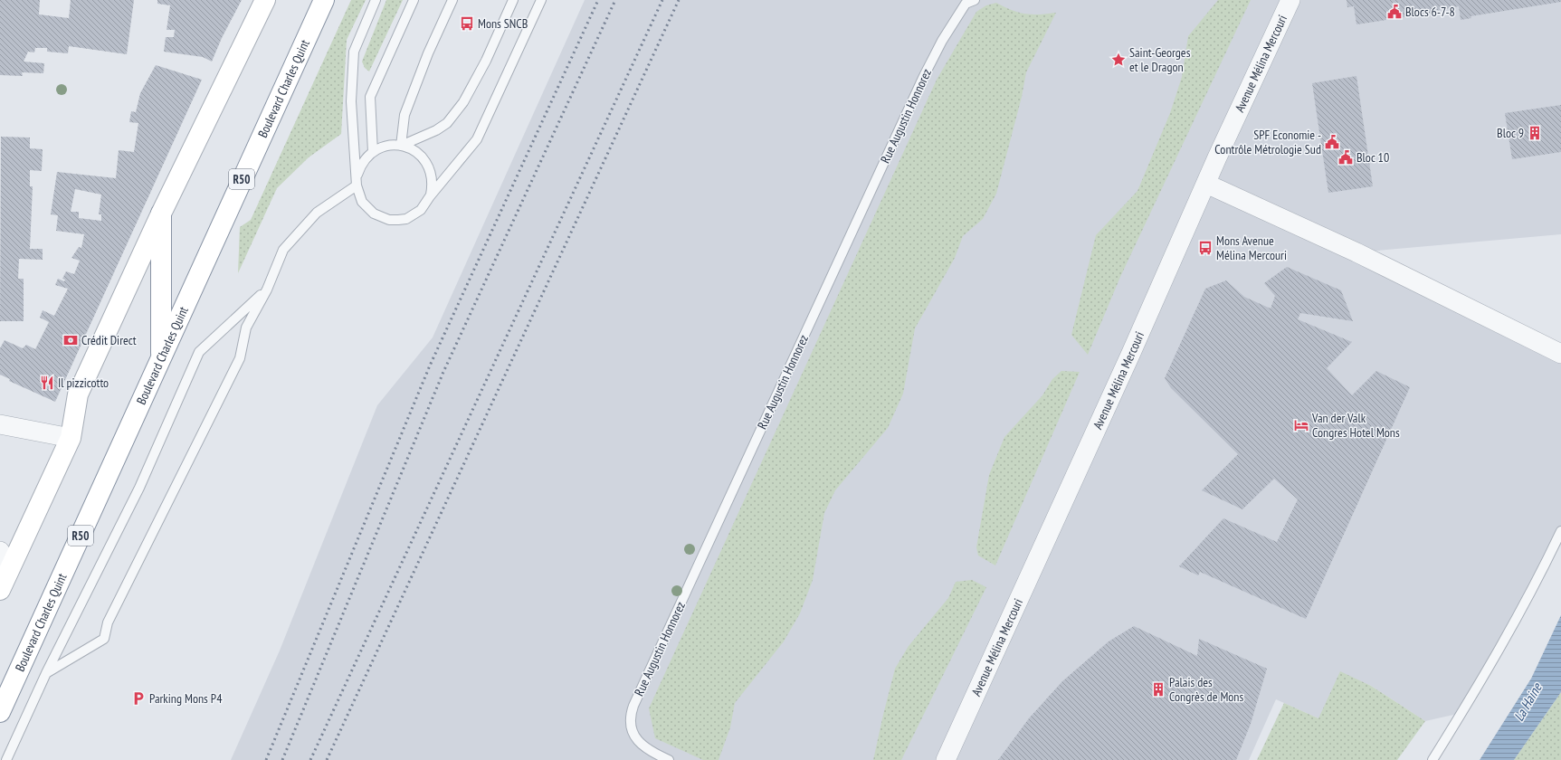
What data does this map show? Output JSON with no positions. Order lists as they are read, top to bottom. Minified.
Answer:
{"streets":{"main road":["Boulevard Charles Quint","R50"],"street":["Avenue Mélina Mercouri"],"lane":["Rue Augustin Honnorez"]},"water":["La Haine"],"places":{"public building":["Blocs 6-7-8","SPF Economie - Contrôle Métrologie Sud","Bloc 10"],"bus stop":["Mons SNCB","Mons Avenue Mélina Mercouri"],"place":["Saint-Georges et le Dragon"],"building":["Bloc 9","Palais des Congrès de Mons"],"bank":["Crédit Direct"],"restaurant":["Il pizzicotto"],"hotel":["Van der Valk Congres Hotel Mons"],"parking":["Parking Mons P4"]}}
